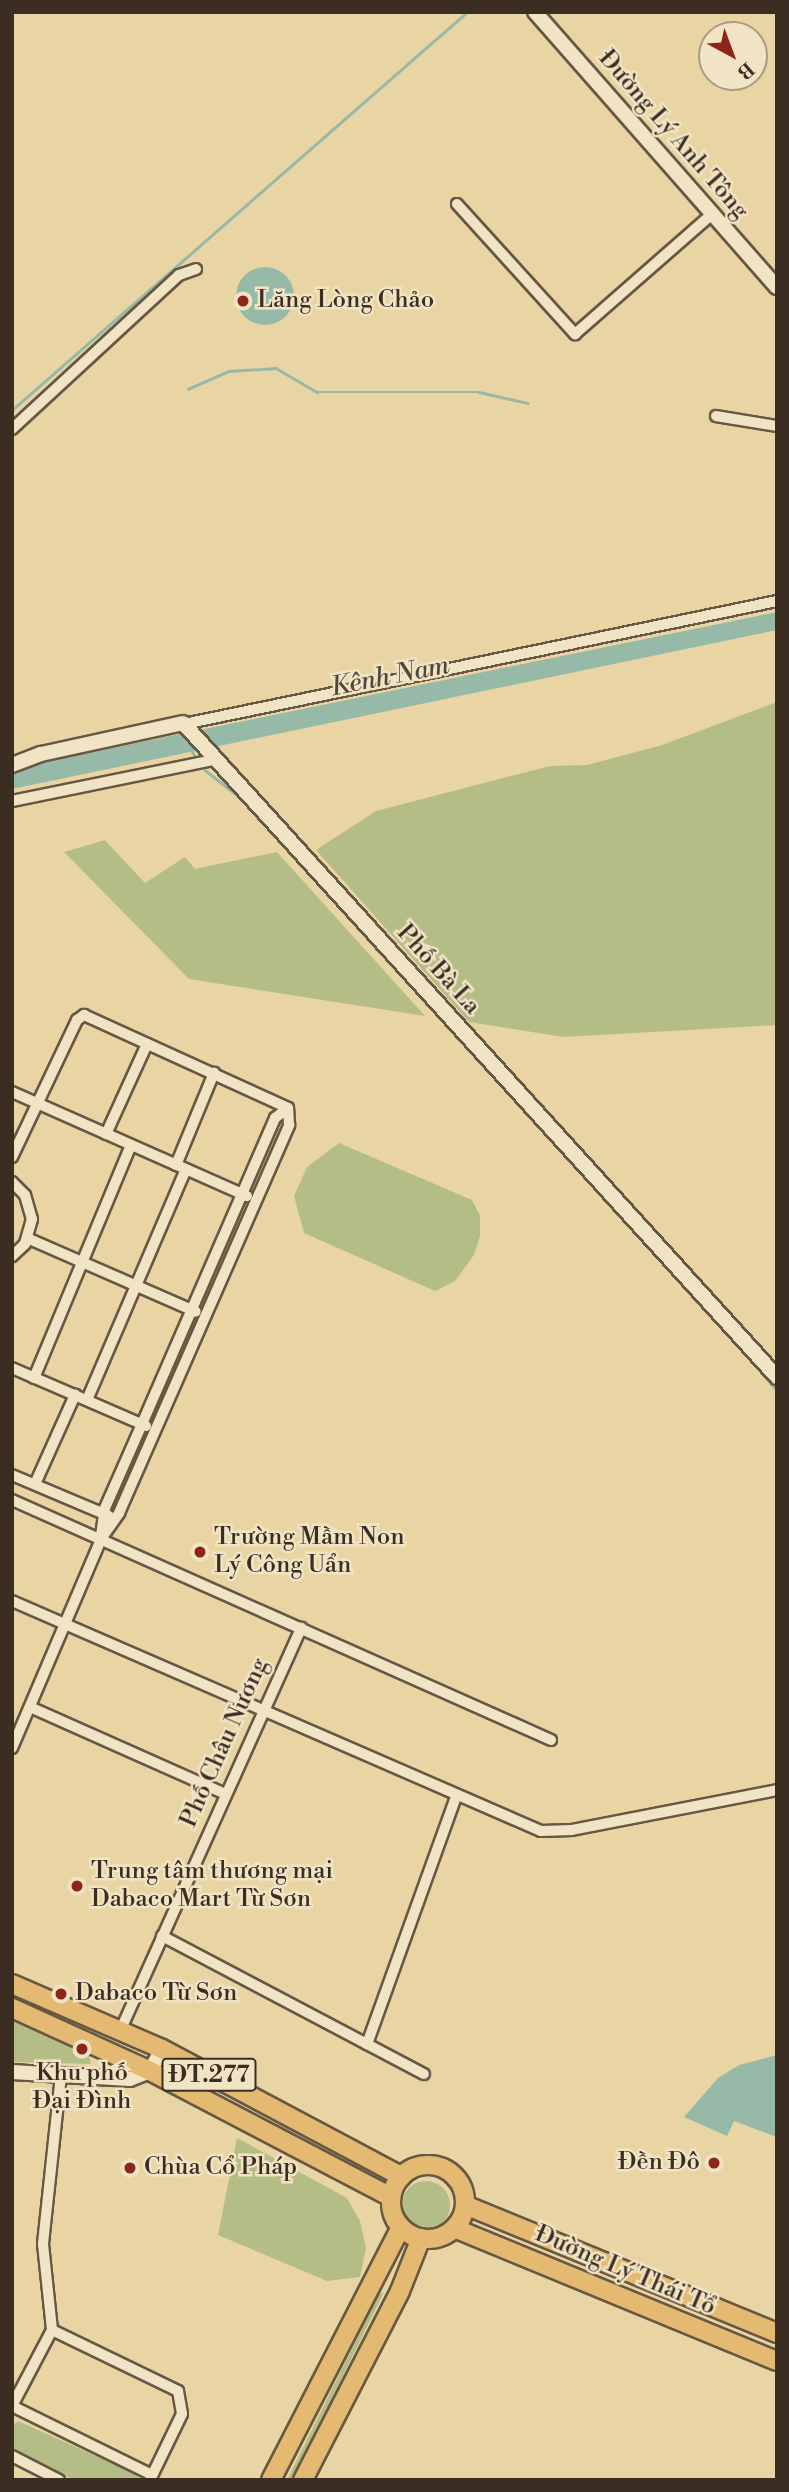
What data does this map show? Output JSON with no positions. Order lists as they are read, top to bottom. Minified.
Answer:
{"streets":{"main road":["ĐT.277","Đường Lý Thái Tổ"],"street":["Đường Lý Anh Tông","Phố Bà La","Phố Châu Nương"]},"crossings":[["Phố Châu Nương","ĐT.277"],["ĐT.277","Đường Lý Thái Tổ"]],"water":["Kênh Nam"],"places":["Lăng Lòng Chảo","Trường Mầm Non Lý Công Uẩn","Trung tâm thương mại Dabaco Mart Từ Sơn","Dabaco Từ Sơn","Khu phố Đại Đình","Đền Đô","Chùa Cổ Pháp"],"north":"bottom right"}
